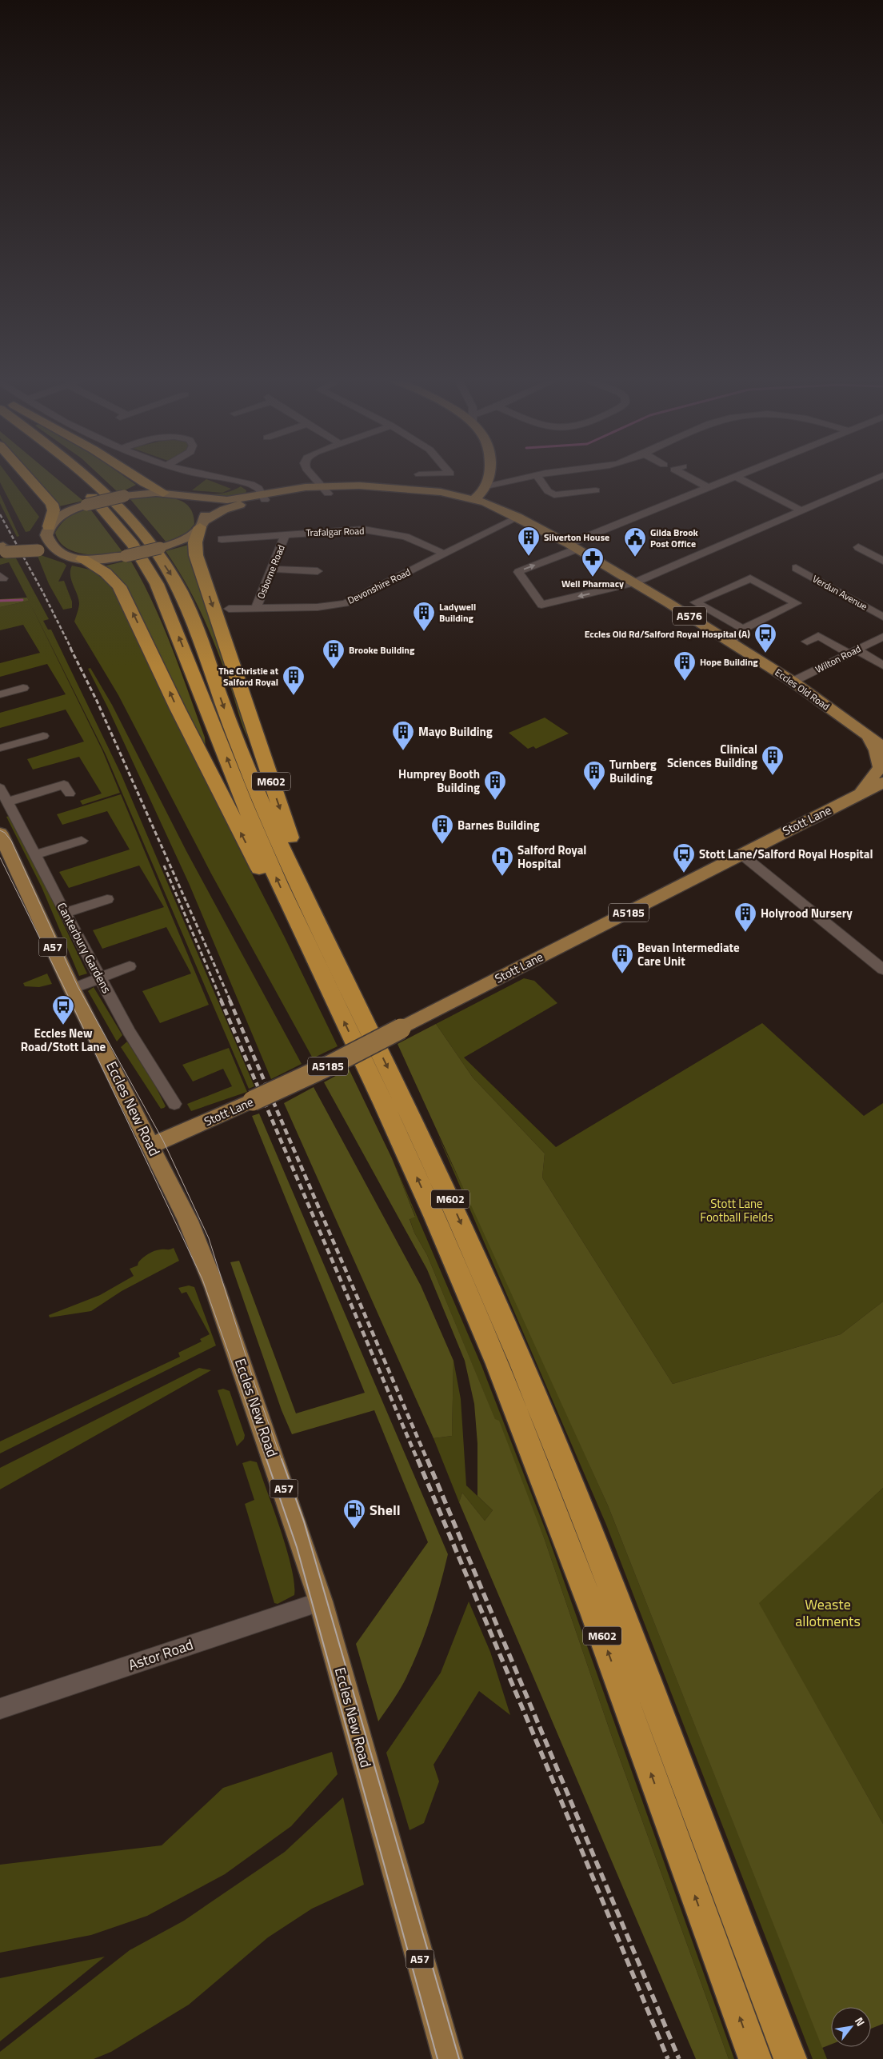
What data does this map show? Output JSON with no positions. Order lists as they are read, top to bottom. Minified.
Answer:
{"streets":{"highway":["M602"],"main road":["A576","Eccles Old Road","Stott Lane","A5185","A57","Eccles New Road"],"street":["Trafalgar Road","Osborne Road","Devonshire Road","Verdun Avenue","Wilton Road","Canterbury Gardens","Astor Road"]},"crossings":[["Trafalgar Road","Osborne Road"],["Trafalgar Road","Devonshire Road"],["Osborne Road","Devonshire Road"],["Devonshire Road","Eccles Old Road"],["A576","Eccles Old Road"],["A576","M602"],["Wilton Road","Eccles Old Road"],["Stott Lane","Eccles New Road"],["Eccles New Road","Astor Road"]],"parks":["Stott Lane Football Fields","Weaste allotments"],"places":{"building":["Silverton House","Ladywell Building","Brooke Building","Hope Building","The Christie at Salford Royal","Mayo Building","Clinical Sciences Building","Turnberg Building","Humprey Booth Building","Barnes Building","Holyrood Nursery","Bevan Intermediate Care Unit"],"public building":["Gilda Brook Post Office"],"pharmacy":["Well Pharmacy"],"bus stop":["Eccles Old Rd/Salford Royal Hospital (A)","Stott Lane/Salford Royal Hospital","Eccles New Road/Stott Lane"],"hospital":["Salford Royal Hospital"],"fuel station":["Shell"]},"north":"top right"}
